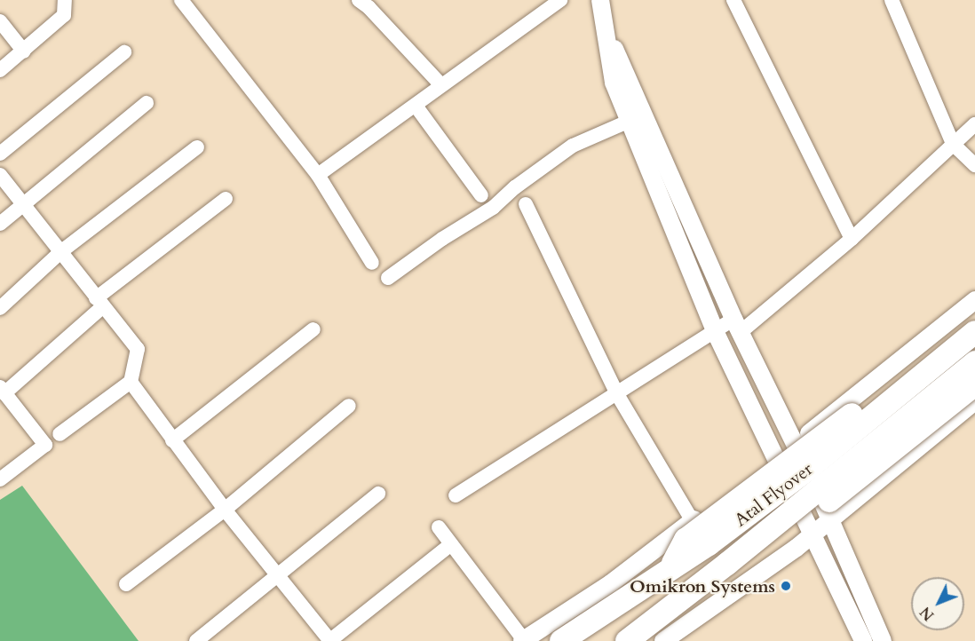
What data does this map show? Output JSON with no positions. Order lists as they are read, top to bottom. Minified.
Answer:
{"streets":{"main road":["Atal Flyover"]},"places":["Omikron Systems"],"north":"bottom left"}
